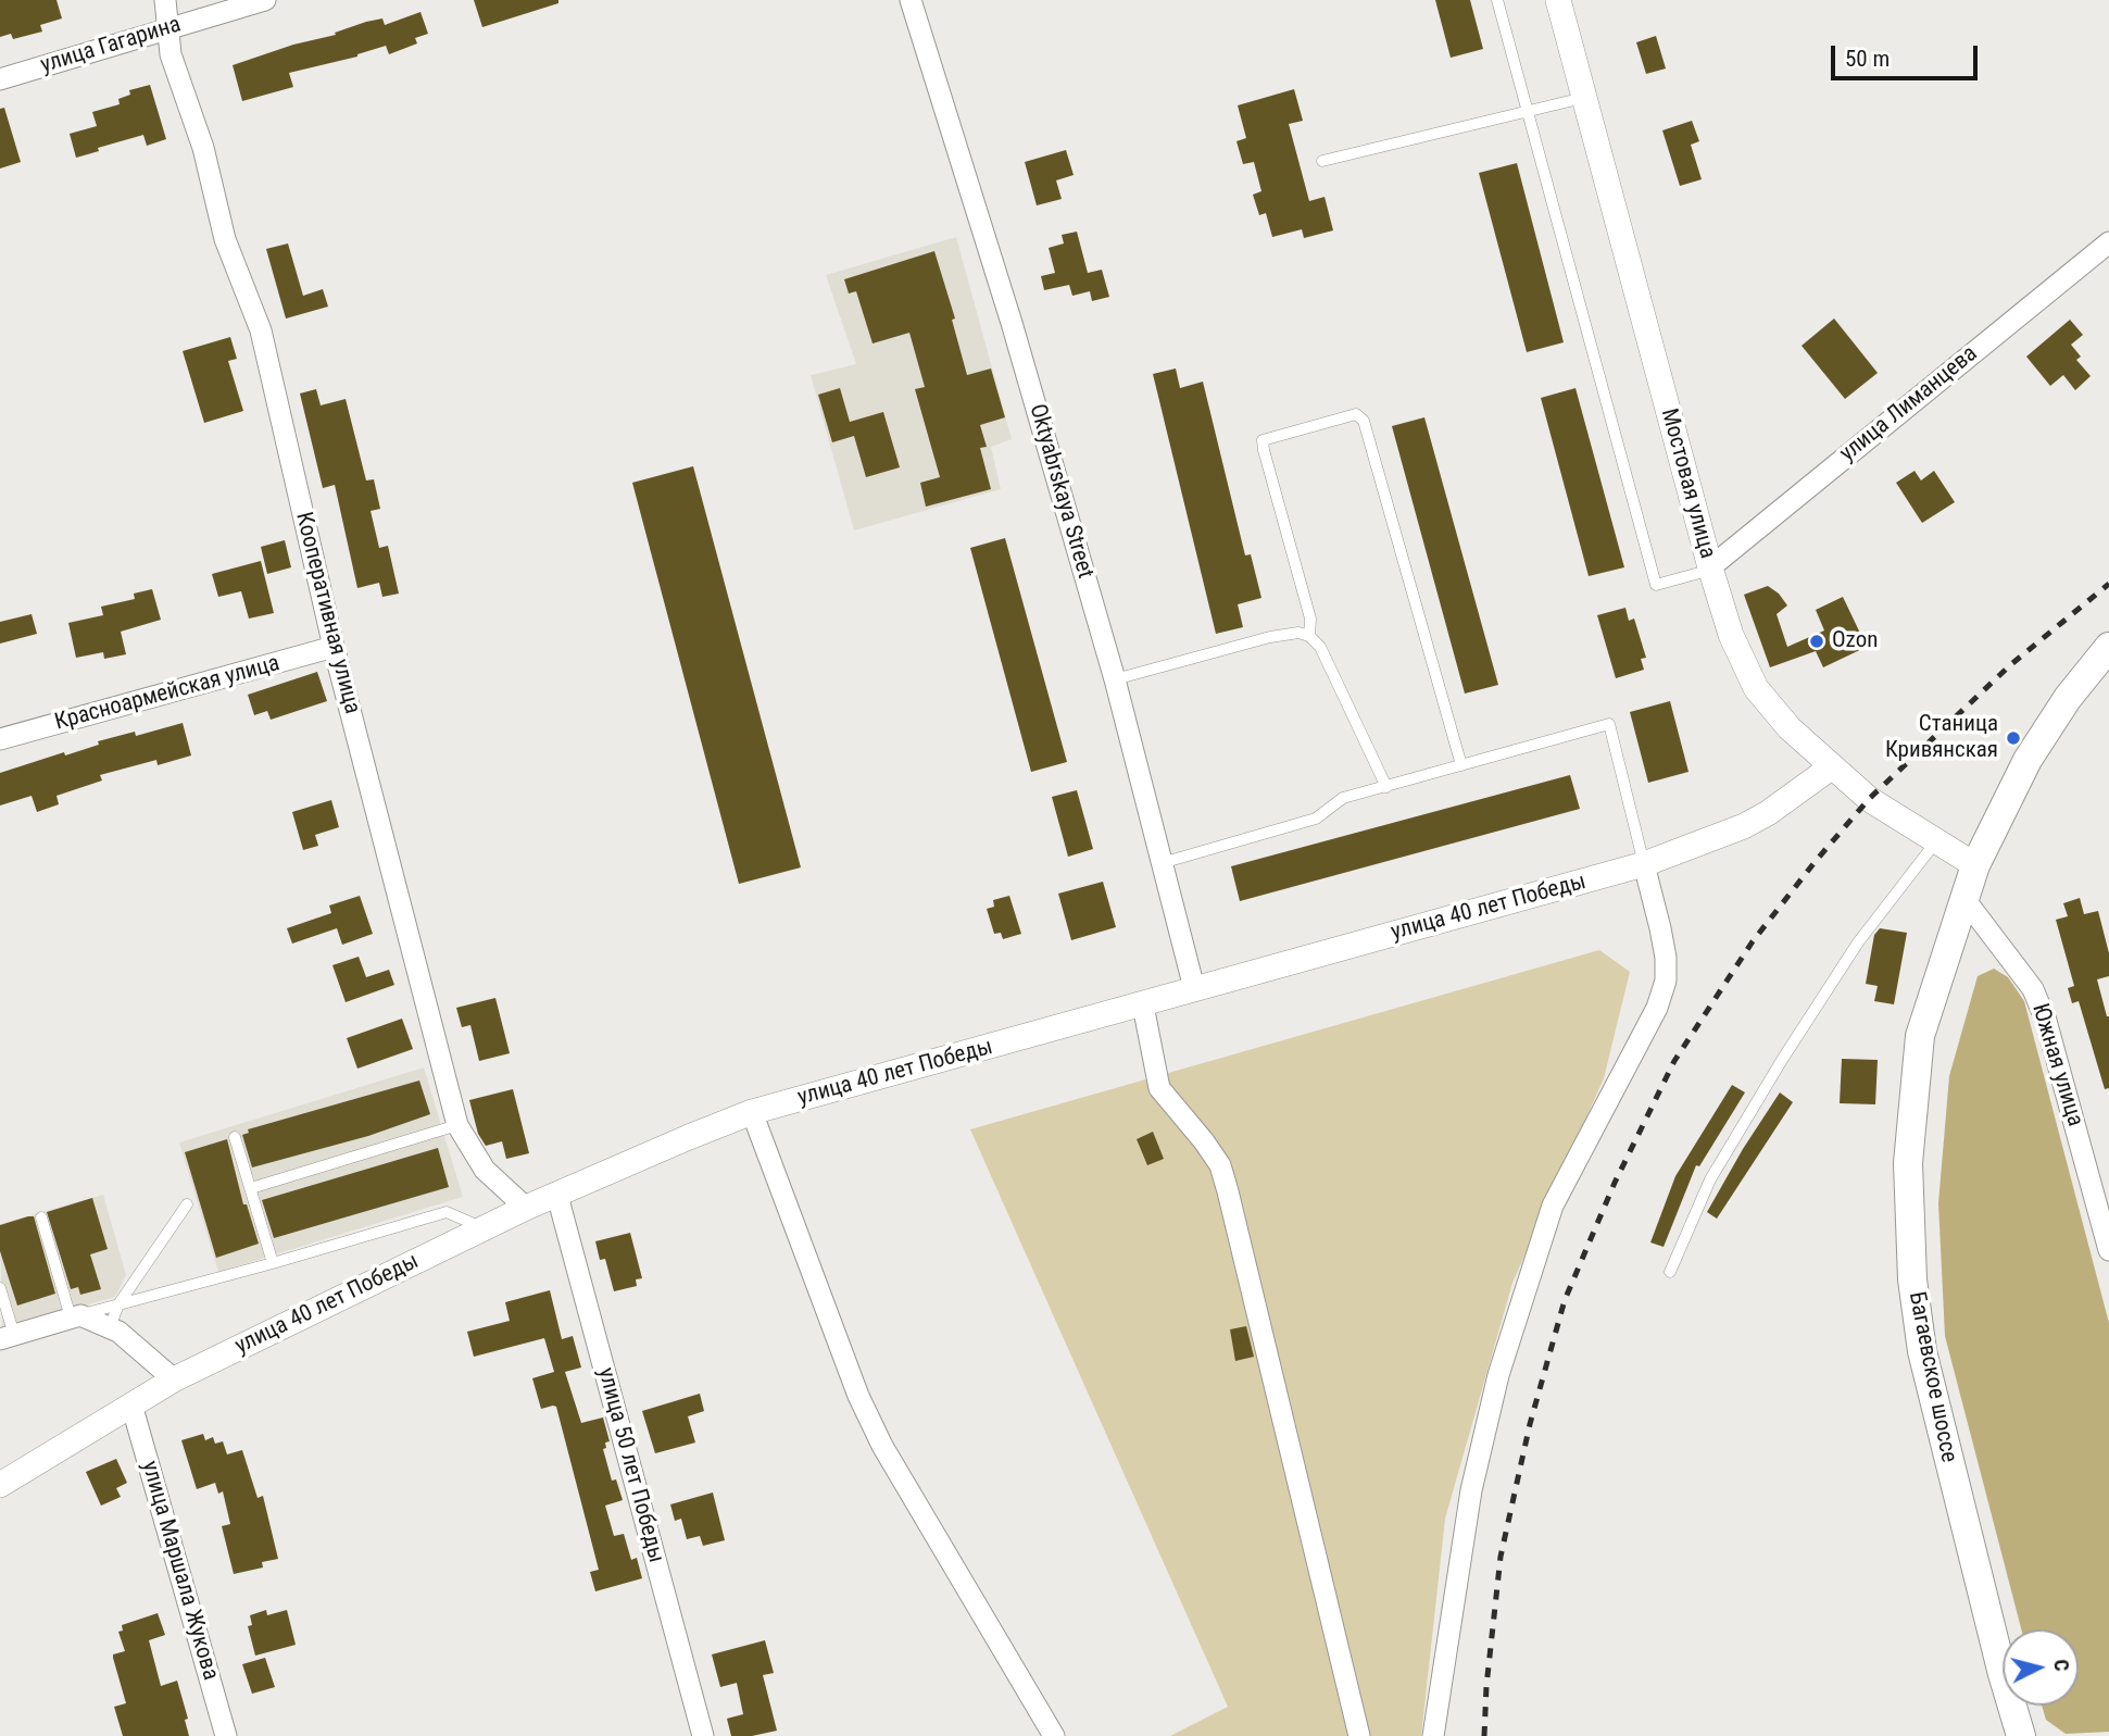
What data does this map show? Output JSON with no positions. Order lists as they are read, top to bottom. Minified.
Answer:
{"streets":{"main road":["Багаевское шоссе"],"street":["улица Гагарина","улица Лиманцева","Мостовая улица","Oktyabrskaya Street","Кооперативная улица","Красноармейская улица","улица 40 лет Победы","Южная улица","улица 50 лет Победы","улица Маршала Жукова"]},"crossings":[["улица Гагарина","Кооперативная улица"],["улица Лиманцева","Мостовая улица"],["Мостовая улица","улица 40 лет Победы"],["Мостовая улица","Багаевское шоссе"],["Oktyabrskaya Street","улица 40 лет Победы"],["Кооперативная улица","Красноармейская улица"],["Кооперативная улица","улица 40 лет Победы"],["улица 40 лет Победы","улица 50 лет Победы"],["улица 40 лет Победы","улица Маршала Жукова"],["Южная улица","Багаевское шоссе"]],"places":["Ozon","Станица Кривянская"],"scale_bar":"50 m","north":"right"}
